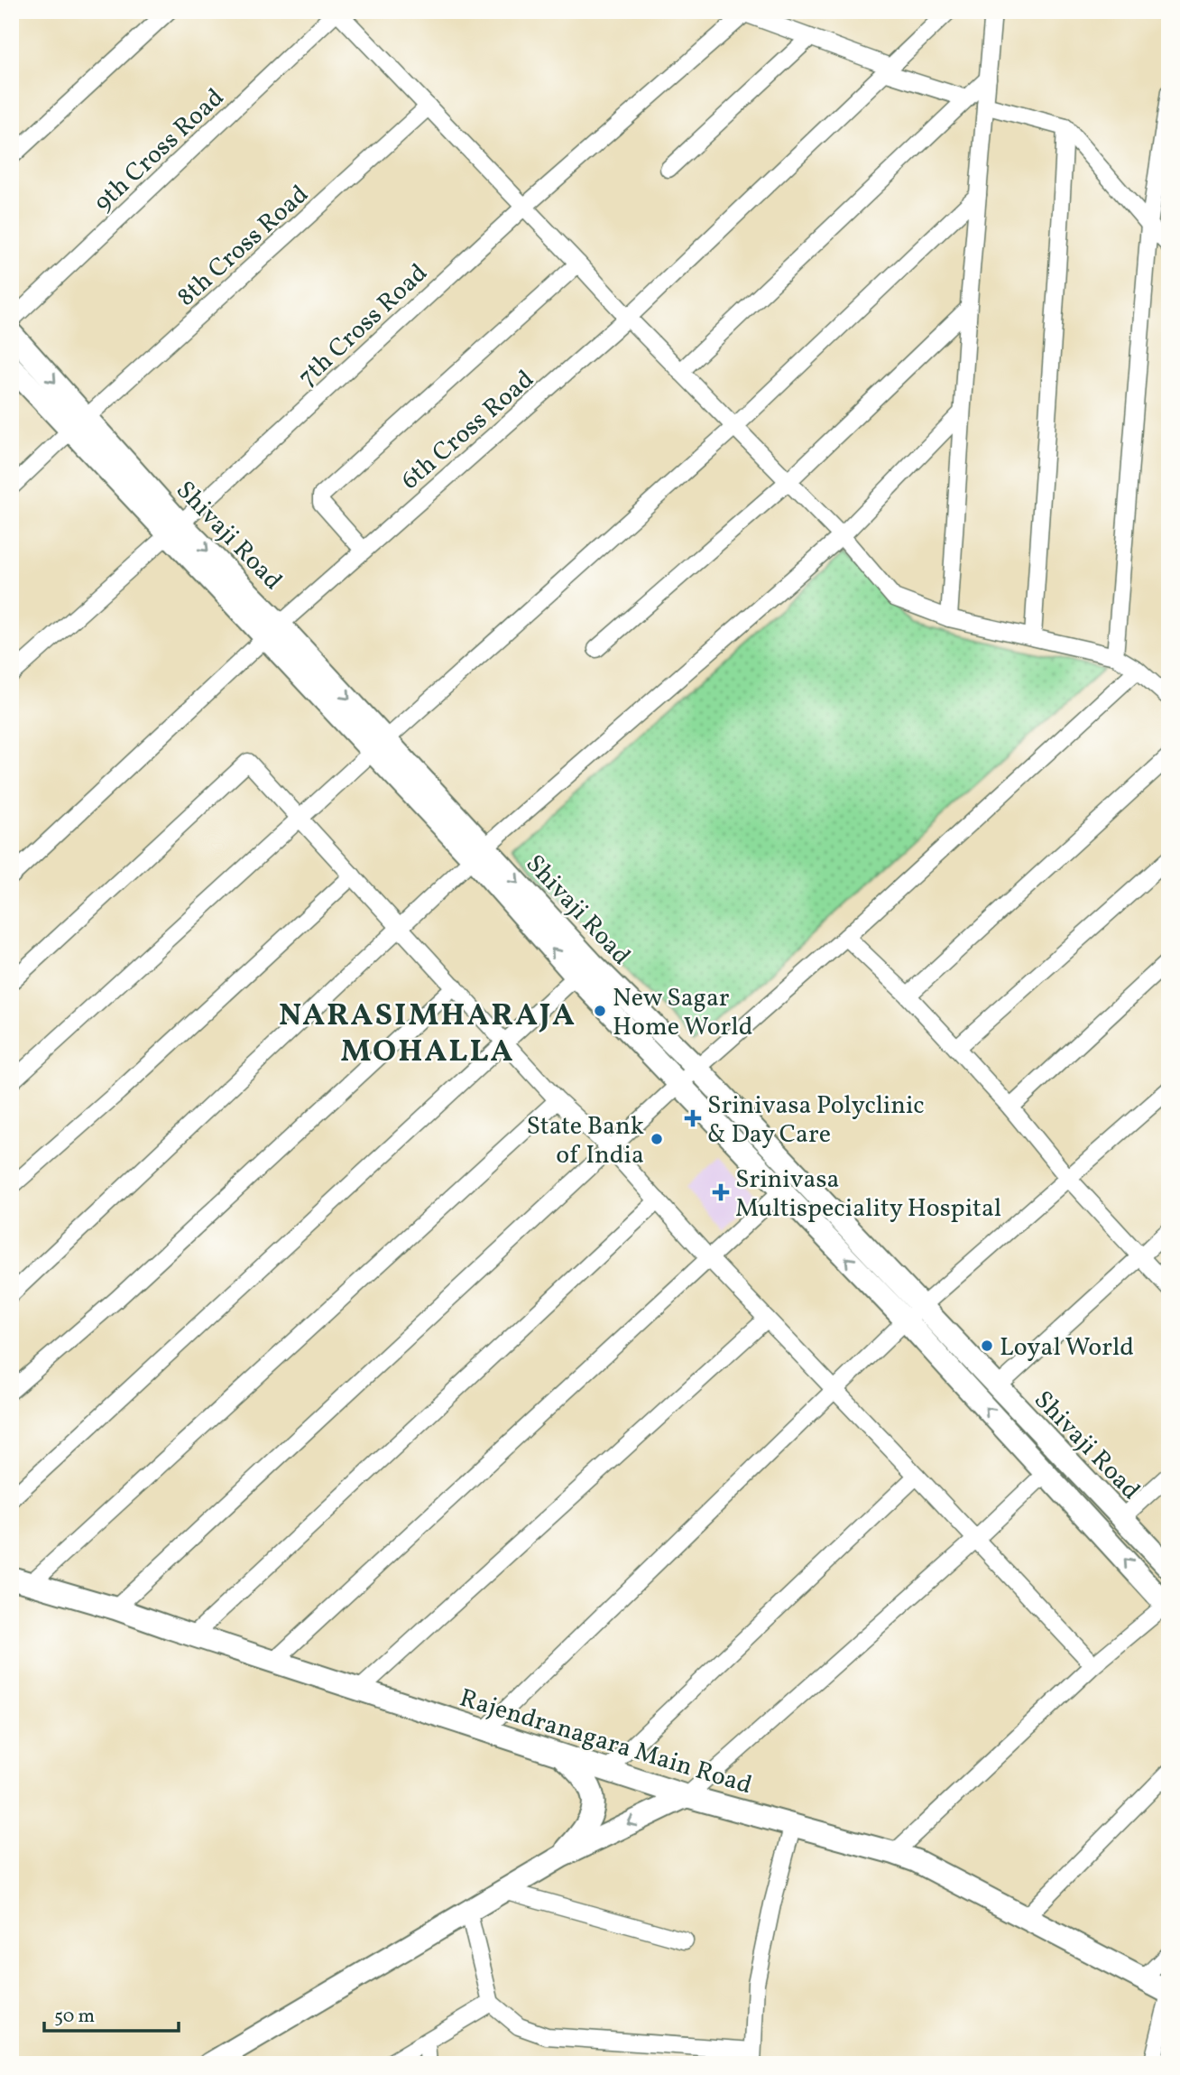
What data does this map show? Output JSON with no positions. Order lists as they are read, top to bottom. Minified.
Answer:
{"streets":{"street":["9th Cross Road","8th Cross Road","7th Cross Road","6th Cross Road","Shivaji Road","Rajendranagara Main Road"]},"crossings":[["8th Cross Road","Shivaji Road"],["7th Cross Road","Shivaji Road"],["6th Cross Road","Shivaji Road"]],"districts":["NARASIMHARAJA MOHALLA"],"places":{"other":["New Sagar Home World","State Bank of India","Loyal World"],"health":["Srinivasa Polyclinic & Day Care","Srinivasa Multispeciality Hospital"]},"scale_bar":"50 m"}
